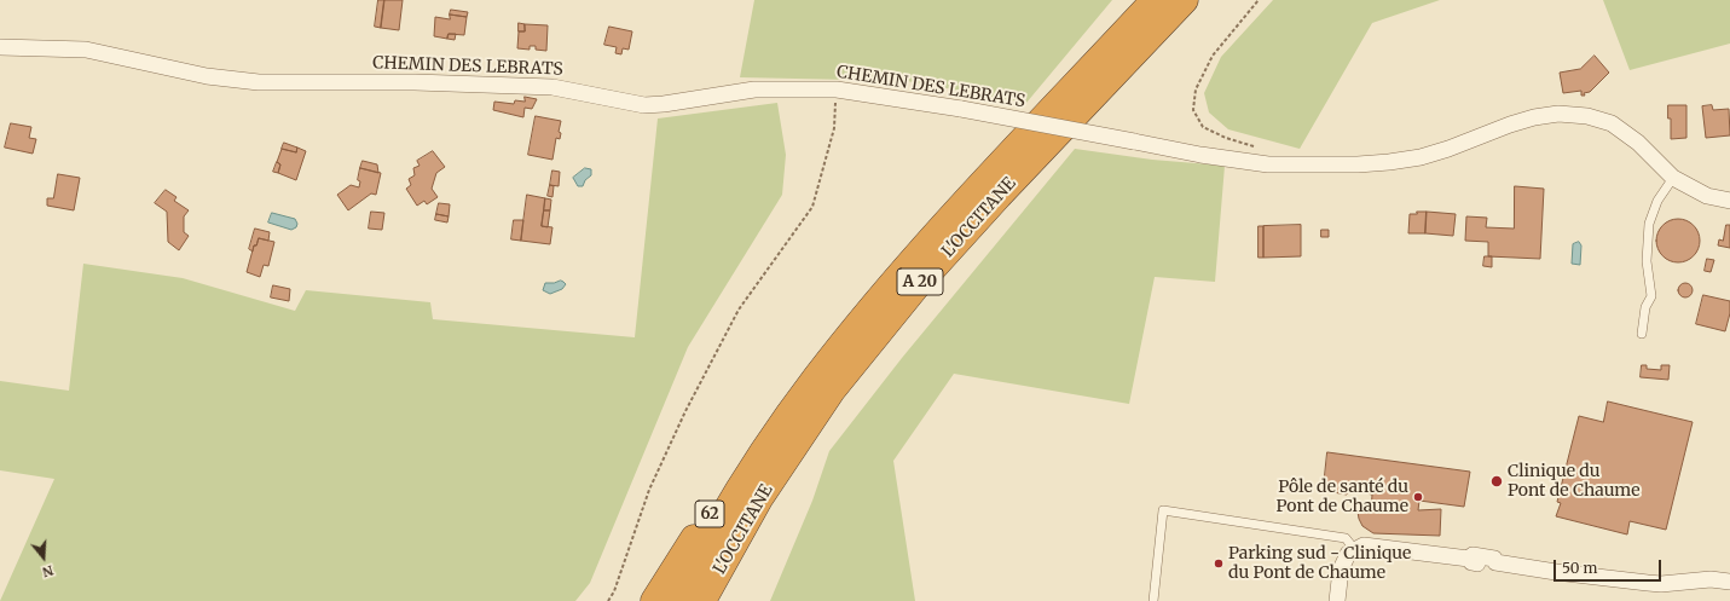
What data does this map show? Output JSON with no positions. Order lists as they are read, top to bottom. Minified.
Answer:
{"streets":{"highway":["L'OCCITANE","A 20","62"],"street":["CHEMIN DES LEBRATS"]},"crossings":[["L'OCCITANE","62"]],"places":["Clinique du Pont de Chaume","Pôle de santé du Pont de Chaume","Parking sud - Clinique du Pont de Chaume"],"scale_bar":"50 m","north":"bottom"}
